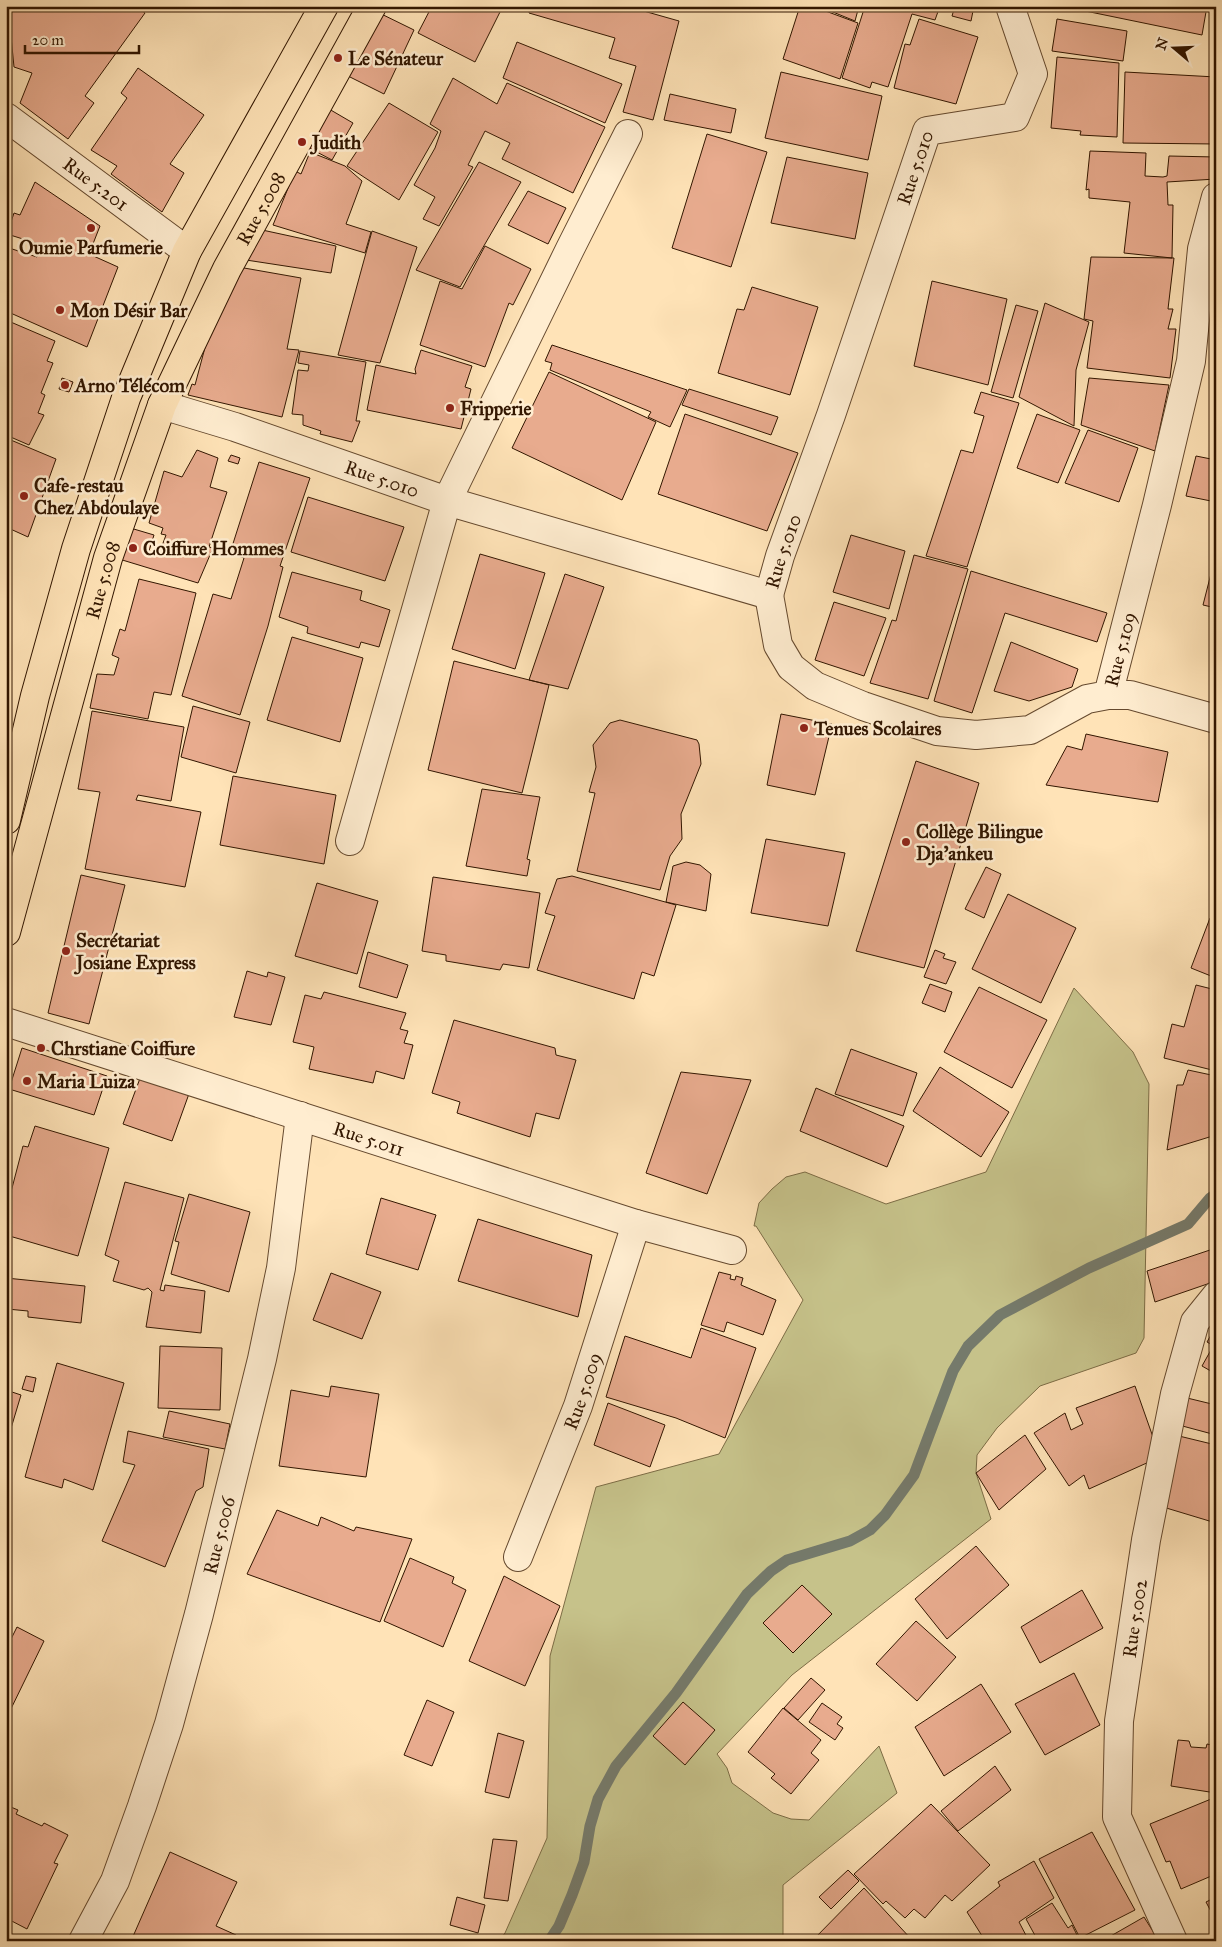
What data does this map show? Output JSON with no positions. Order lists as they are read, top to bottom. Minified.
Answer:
{"streets":{"main road":["Rue 5.008"],"street":["Rue 5.010","Rue 5.201","Rue 5.109","Rue 5.011","Rue 5.009","Rue 5.006","Rue 5.002"]},"crossings":[["Rue 5.010","Rue 5.008"],["Rue 5.010","Rue 5.109"],["Rue 5.201","Rue 5.008"],["Rue 5.011","Rue 5.009"],["Rue 5.011","Rue 5.006"]],"places":["Le Sénateur","Judith","Oumie Parfumerie","Mon Désir Bar","Arno Télécom","Fripperie","Cafe-restau Chez Abdoulaye","Coiffure Hommes","Tenues Scolaires","Collège Bilingue Dja'ankeu","Secrétariat Josiane Express","Chrstiane Coiffure","Maria Luiza"],"scale_bar":"20 m","north":"left"}
